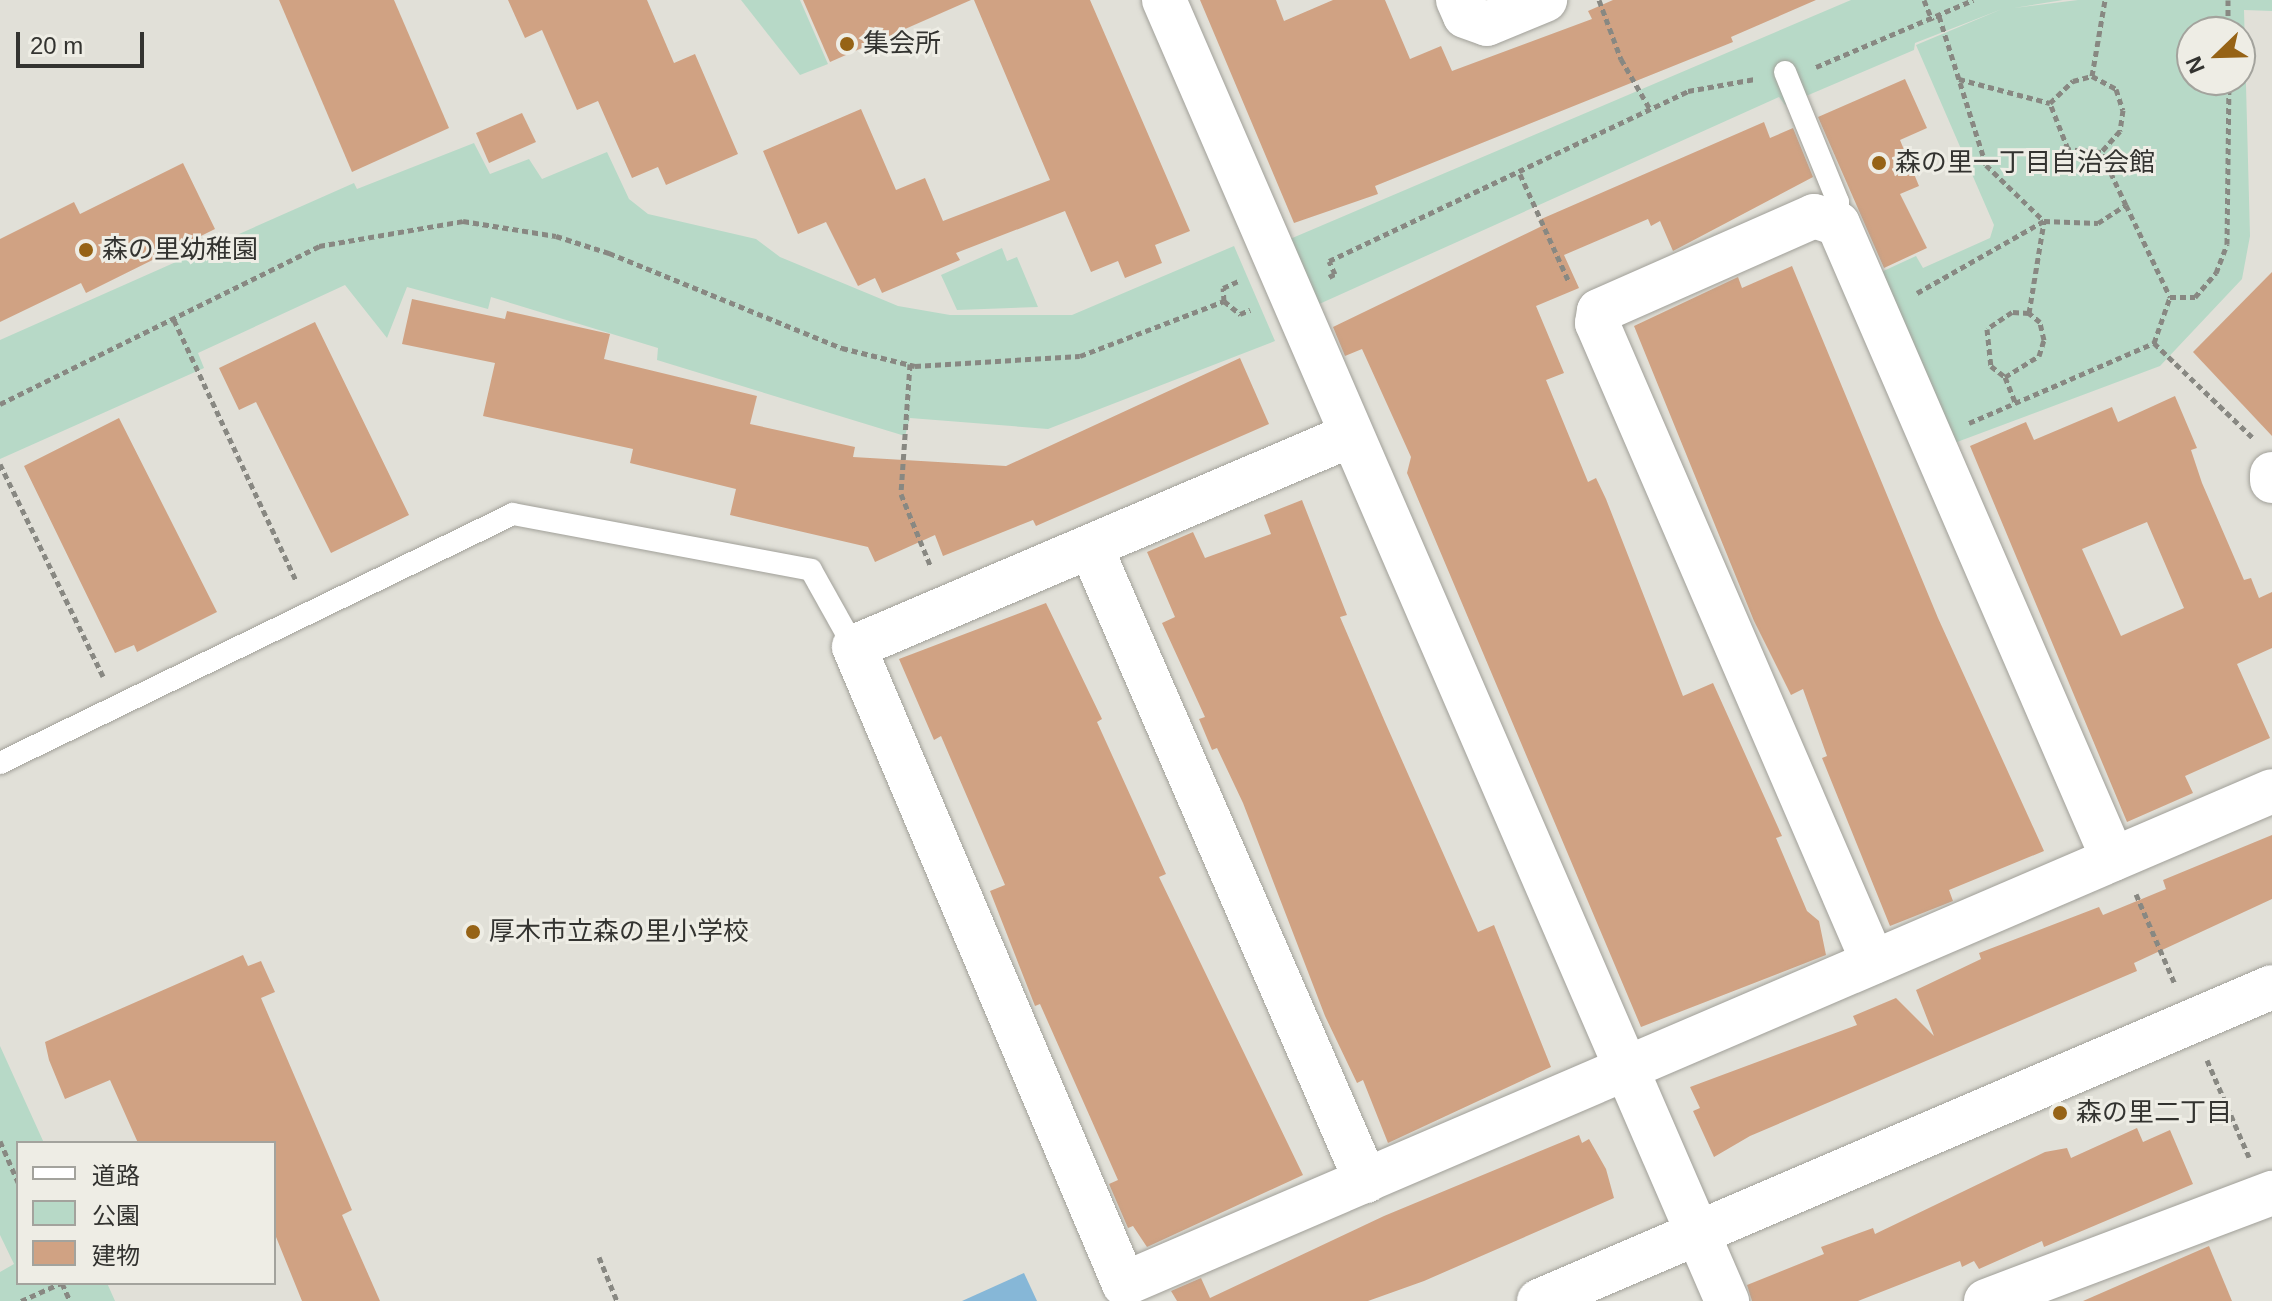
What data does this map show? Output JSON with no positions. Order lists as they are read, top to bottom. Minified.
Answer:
{"places":["集会所","森の里一丁目自治会館","森の里幼稚園","厚木市立森の里小学校","森の里二丁目"],"legend":["道路","公園","建物"],"scale_bar":"20 m","north":"bottom left"}
